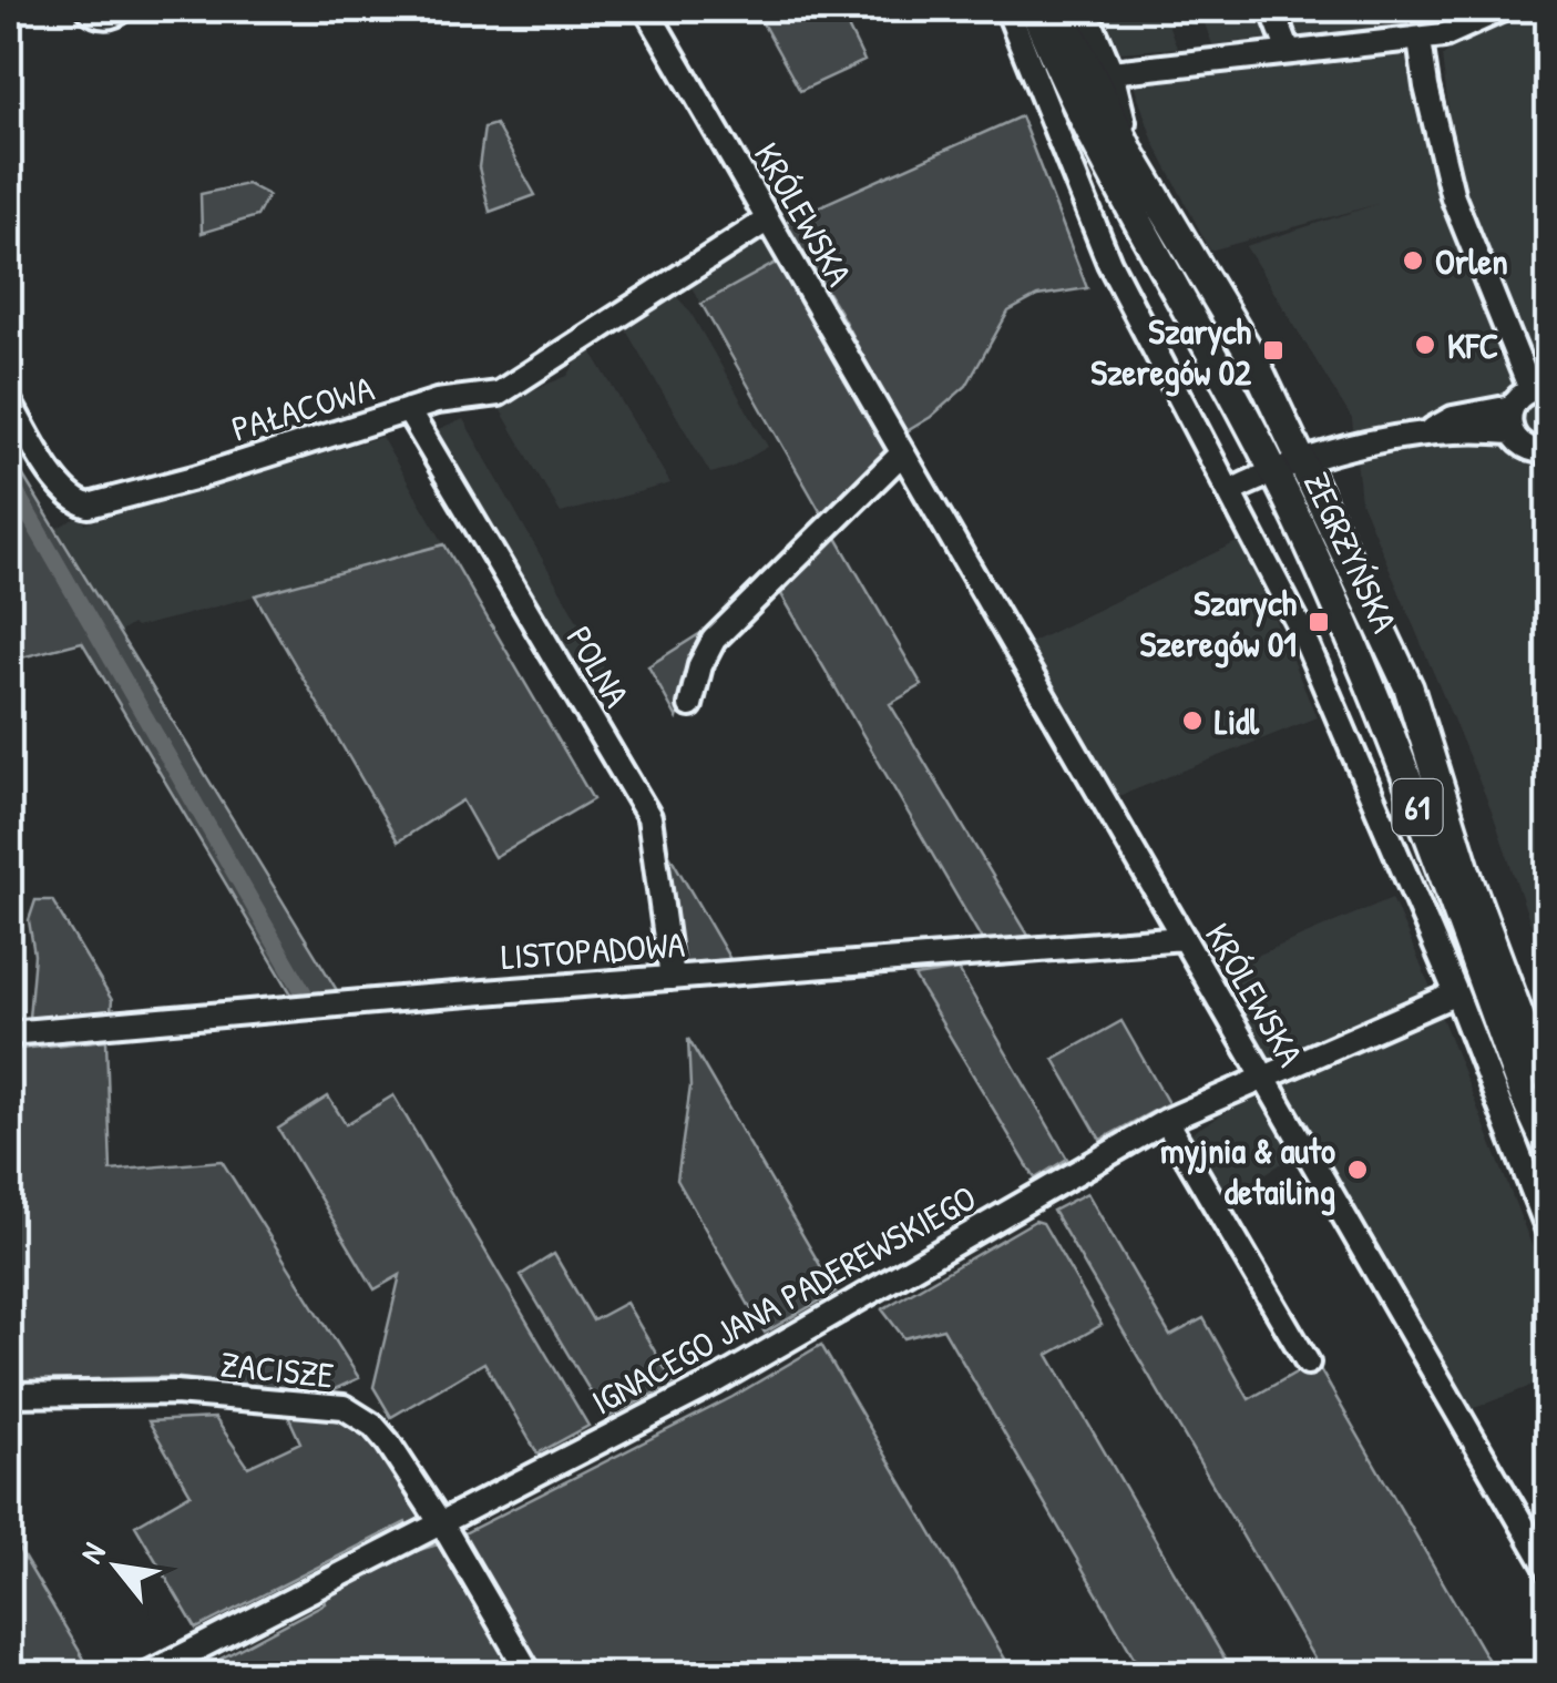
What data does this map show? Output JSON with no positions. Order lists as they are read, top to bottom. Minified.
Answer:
{"streets":{"main road":["ZEGRZYŃSKA","61"],"street":["KRÓLEWSKA","PAŁACOWA","POLNA","LISTOPADOWA","IGNACEGO JANA PADEREWSKIEGO","ZACISZE"]},"crossings":[["KRÓLEWSKA","PAŁACOWA"],["KRÓLEWSKA","LISTOPADOWA"],["KRÓLEWSKA","IGNACEGO JANA PADEREWSKIEGO"],["PAŁACOWA","POLNA"],["POLNA","LISTOPADOWA"],["IGNACEGO JANA PADEREWSKIEGO","ZACISZE"]],"places":{"other":["Orlen","KFC","Lidl","myjnia & auto detailing"],"transit":["Szarych Szeregów 02","Szarych Szeregów 01"]},"north":"top left"}
